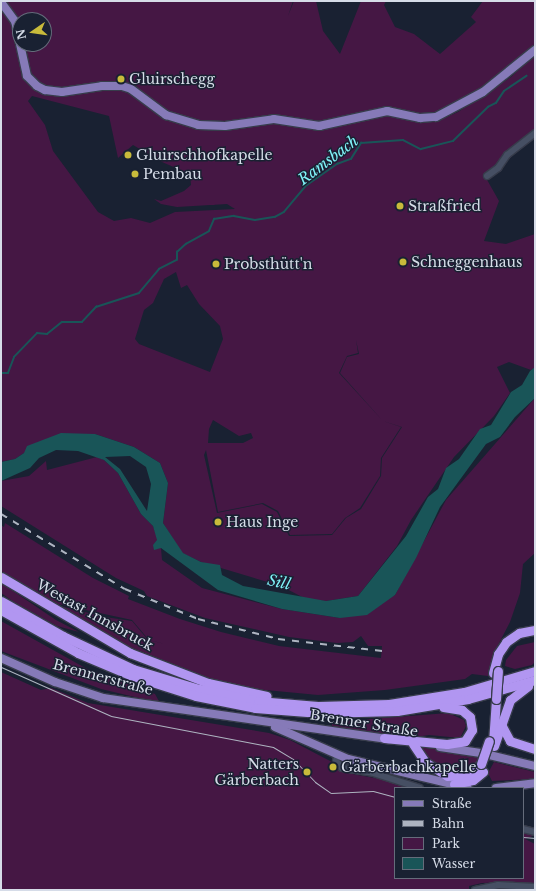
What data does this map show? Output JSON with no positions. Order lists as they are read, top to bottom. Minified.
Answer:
{"streets":{"highway":["Westast Innsbruck"],"main road":["Brennerstraße","Brenner Straße"]},"crossings":[["Brennerstraße","Brenner Straße"]],"water":["Ramsbach","Sill"],"places":["Gluirschegg","Gluirschhofkapelle","Pembau","Straßfried","Schneggenhaus","Probsthütt'n","Haus Inge","Gärberbachkapelle","Natters Gärberbach"],"legend":["Straße","Bahn","Park","Wasser"],"north":"left"}
